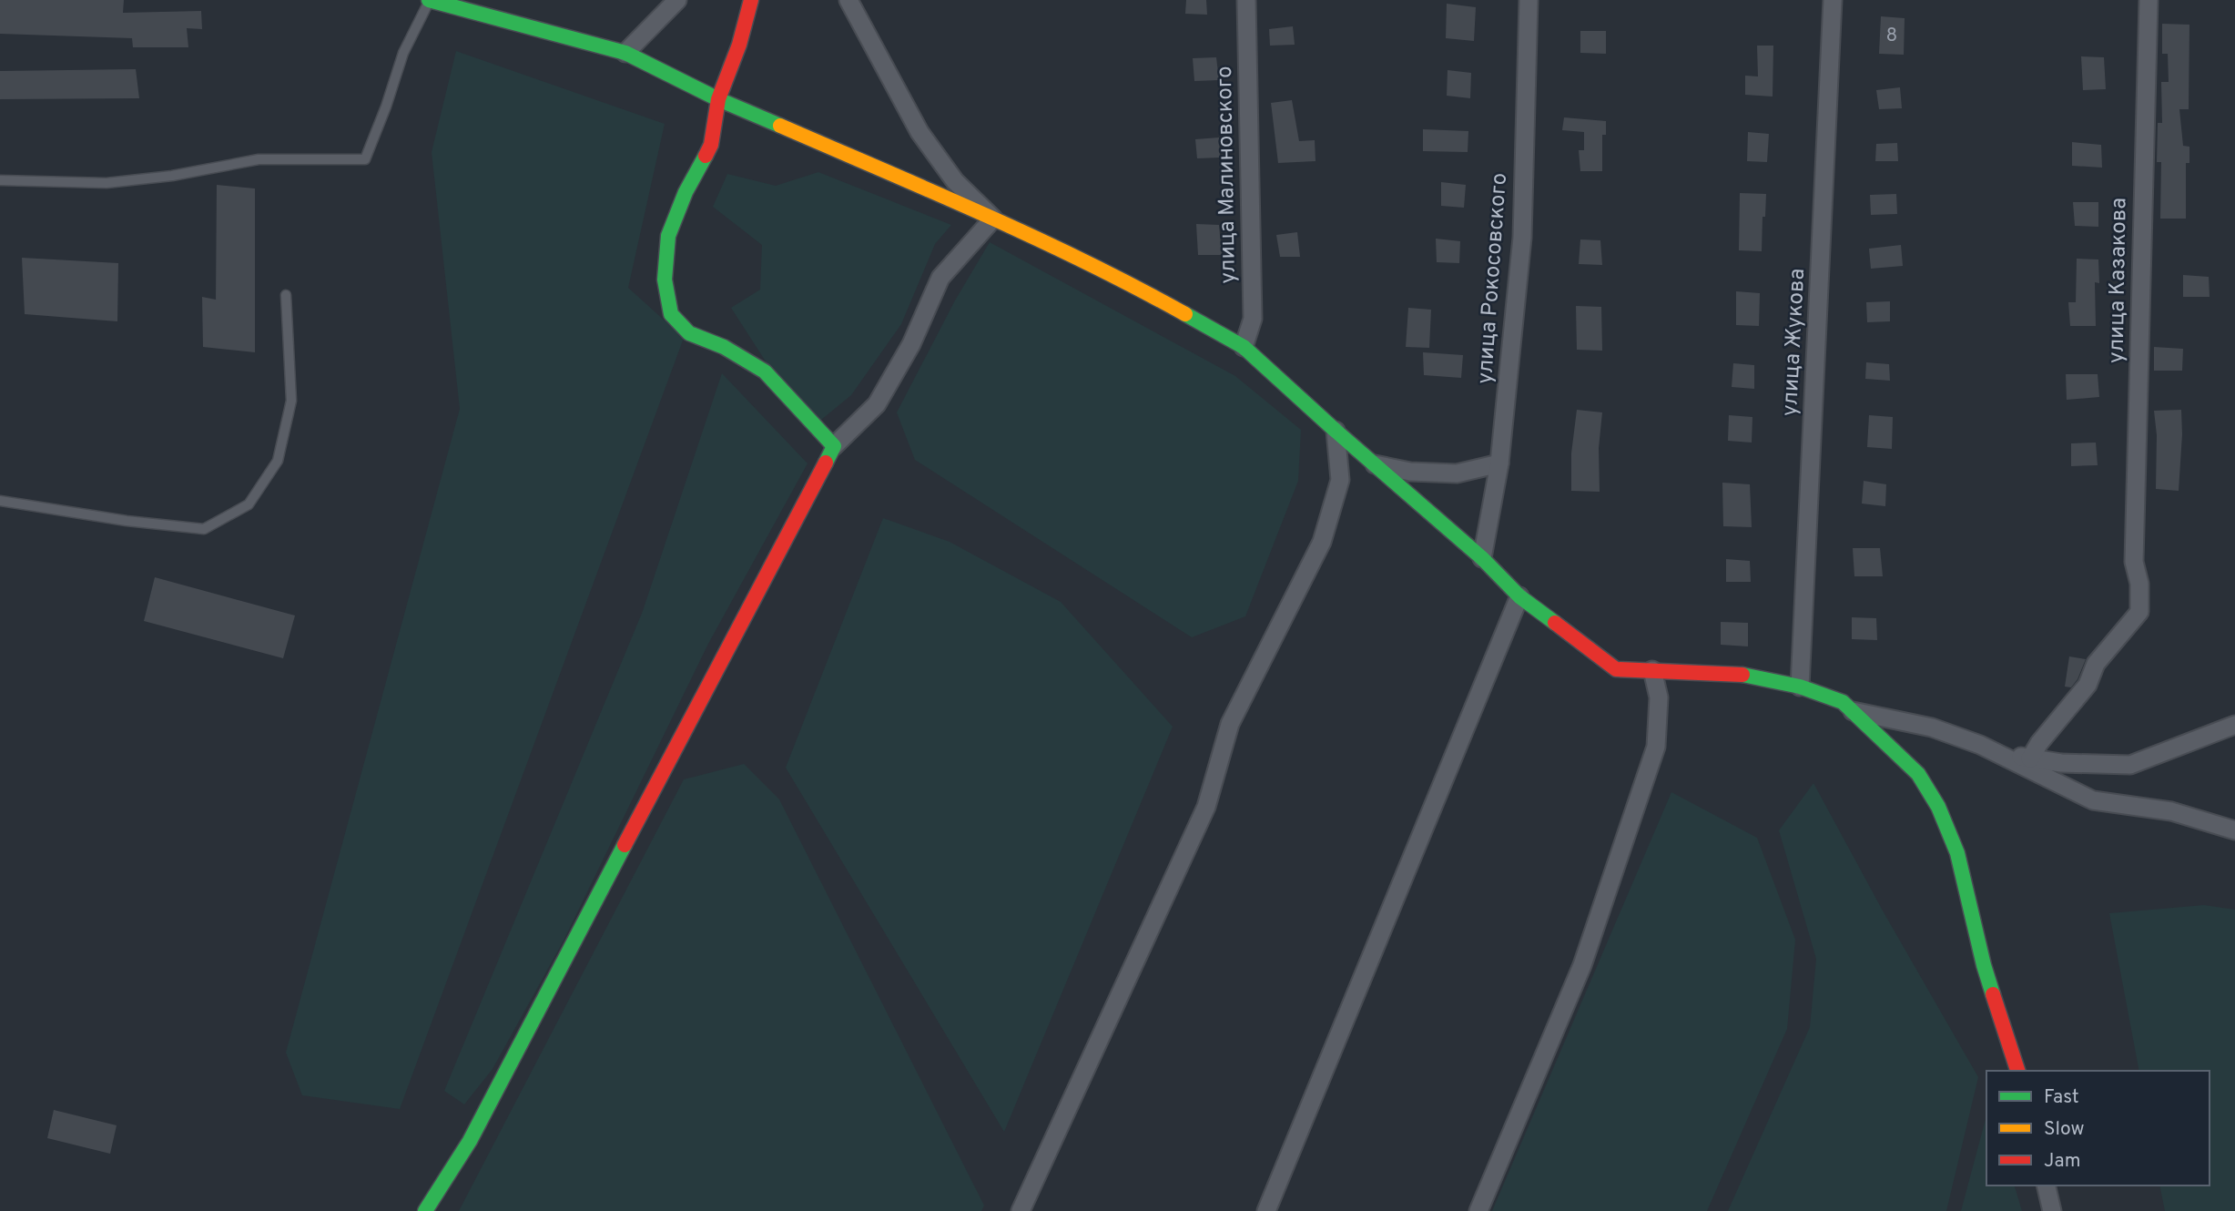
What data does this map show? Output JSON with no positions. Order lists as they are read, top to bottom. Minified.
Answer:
{"streets":{"street":["улица Малиновского","улица Рокосовского","улица Казакова","улица Жукова"]},"house_numbers":["8"],"legend":["Fast","Slow","Jam"]}
